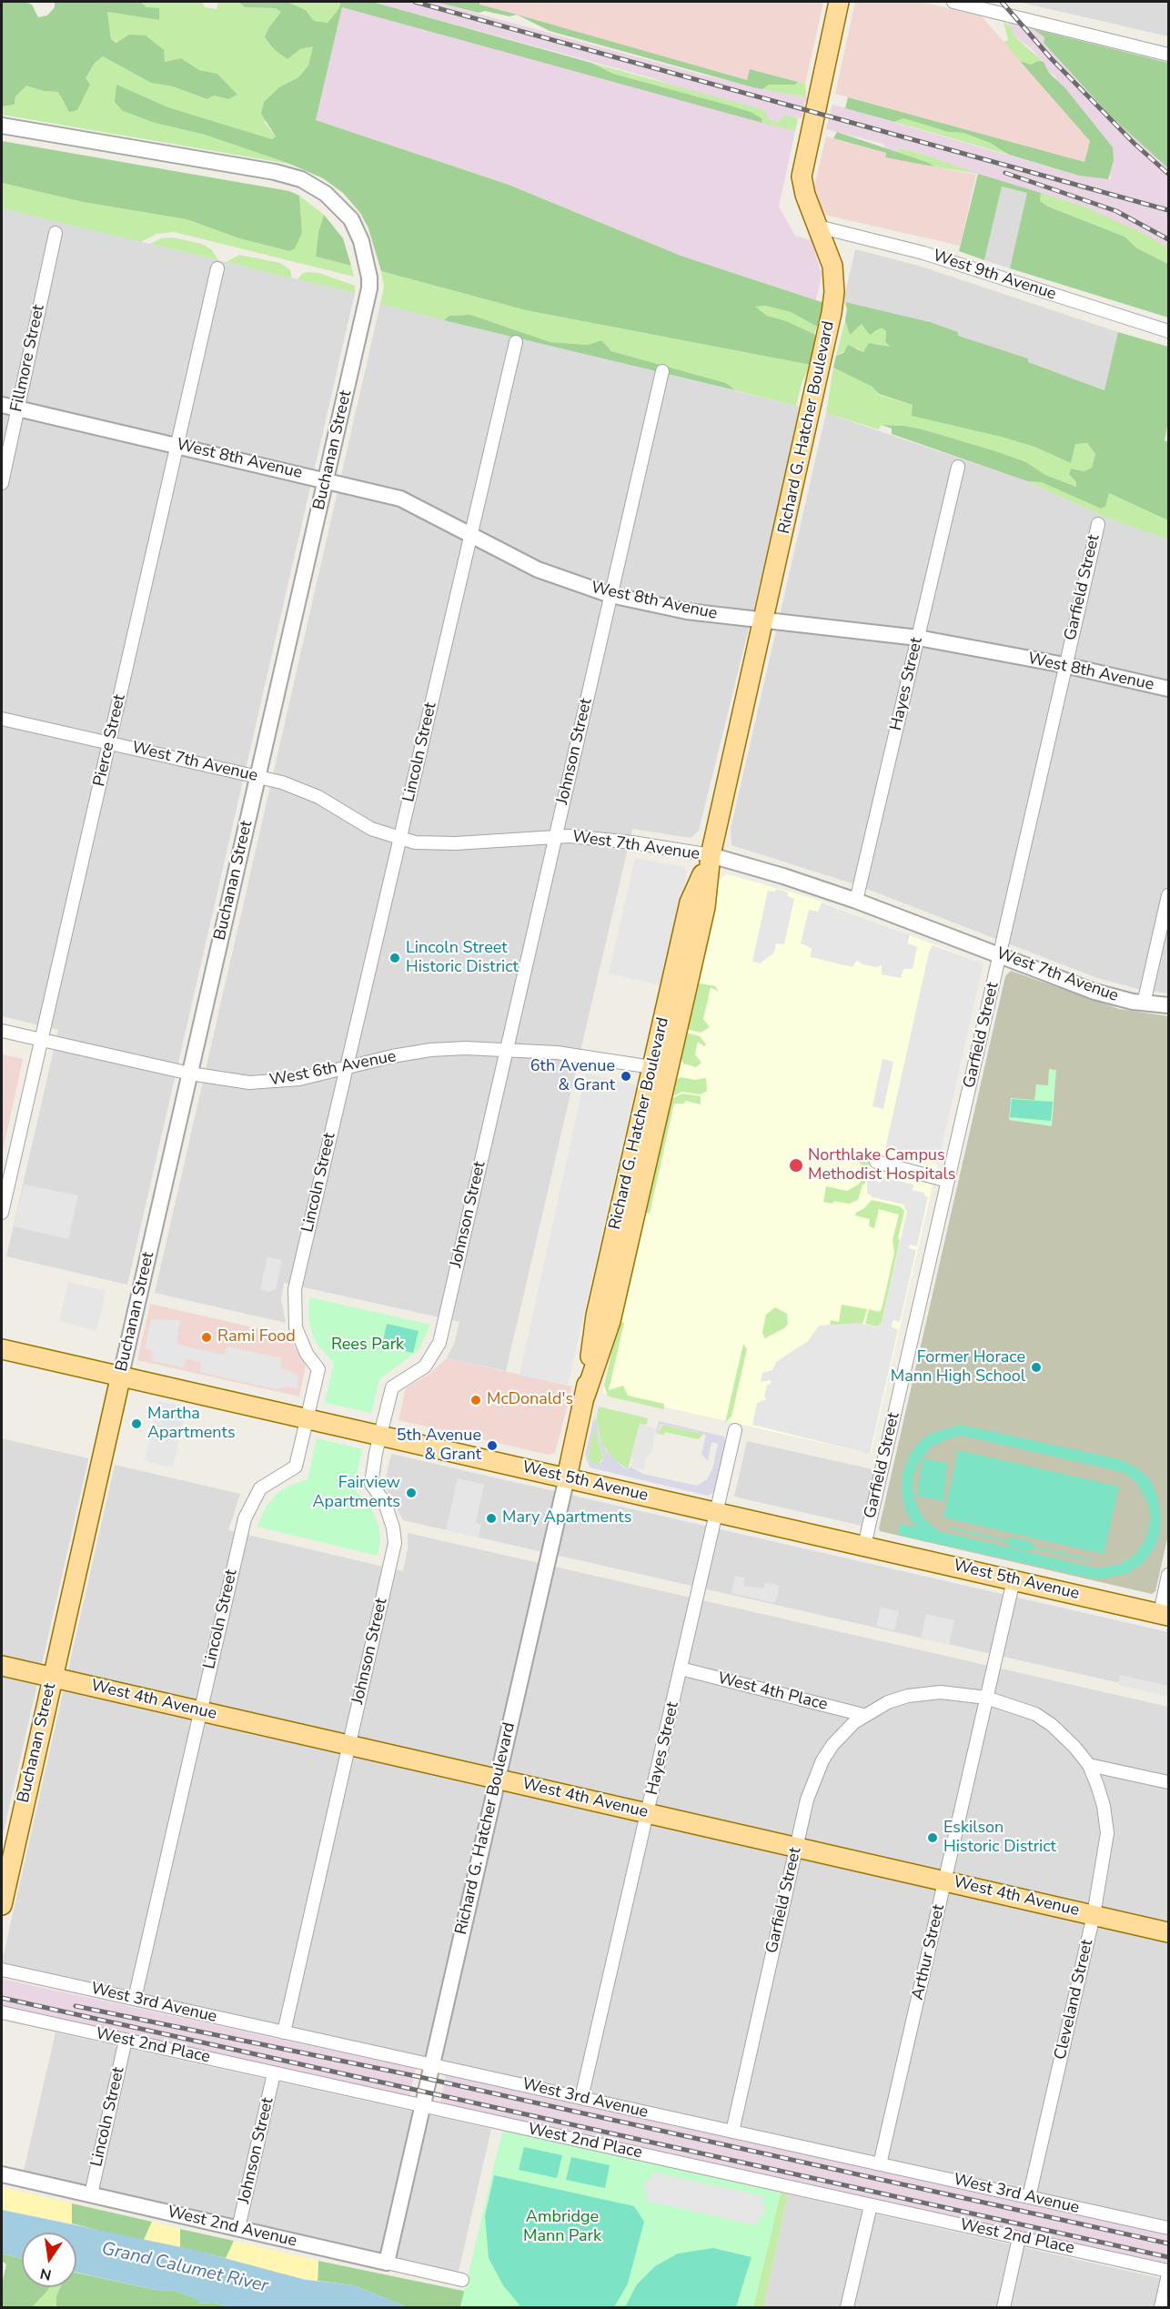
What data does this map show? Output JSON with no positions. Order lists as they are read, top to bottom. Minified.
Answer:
{"streets":{"main road":["Richard G. Hatcher Boulevard","Buchanan Street","West 5th Avenue","West 4th Avenue"],"street":["West 9th Avenue","Fillmore Street","West 8th Avenue","Garfield Street","Hayes Street","Pierce Street","Johnson Street","Lincoln Street","West 7th Avenue","West 6th Avenue","West 4th Place","Arthur Street","Cleveland Street","West 3rd Avenue","West 2nd Place","West 2nd Avenue"]},"crossings":[["West 9th Avenue","Richard G. Hatcher Boulevard"],["Fillmore Street","West 8th Avenue"],["Richard G. Hatcher Boulevard","West 8th Avenue"],["Richard G. Hatcher Boulevard","West 7th Avenue"],["Richard G. Hatcher Boulevard","West 6th Avenue"],["Richard G. Hatcher Boulevard","West 5th Avenue"],["Richard G. Hatcher Boulevard","West 4th Avenue"],["Richard G. Hatcher Boulevard","West 3rd Avenue"],["Richard G. Hatcher Boulevard","West 2nd Place"],["Richard G. Hatcher Boulevard","West 2nd Avenue"],["Buchanan Street","West 8th Avenue"],["Buchanan Street","West 7th Avenue"],["Buchanan Street","West 6th Avenue"],["Buchanan Street","West 5th Avenue"],["Buchanan Street","West 4th Avenue"],["West 8th Avenue","Garfield Street"],["West 8th Avenue","Hayes Street"],["West 8th Avenue","Pierce Street"],["West 8th Avenue","Johnson Street"],["West 8th Avenue","Lincoln Street"],["Garfield Street","West 7th Avenue"],["Garfield Street","West 5th Avenue"],["Garfield Street","West 4th Place"],["Garfield Street","West 4th Avenue"],["Garfield Street","Arthur Street"],["Garfield Street","Cleveland Street"],["Garfield Street","West 3rd Avenue"],["Hayes Street","West 7th Avenue"],["Hayes Street","West 5th Avenue"],["Hayes Street","West 4th Place"],["Hayes Street","West 4th Avenue"],["Hayes Street","West 3rd Avenue"],["Pierce Street","West 7th Avenue"],["Pierce Street","West 6th Avenue"],["Johnson Street","West 7th Avenue"],["Johnson Street","West 6th Avenue"],["Johnson Street","West 5th Avenue"],["Johnson Street","West 4th Avenue"],["Johnson Street","West 3rd Avenue"],["Johnson Street","West 2nd Place"],["Johnson Street","West 2nd Avenue"],["Lincoln Street","West 7th Avenue"],["Lincoln Street","West 6th Avenue"],["Lincoln Street","West 5th Avenue"],["Lincoln Street","West 4th Avenue"],["Lincoln Street","West 3rd Avenue"],["Lincoln Street","West 2nd Place"],["Lincoln Street","West 2nd Avenue"],["West 5th Avenue","Arthur Street"],["West 4th Avenue","Arthur Street"],["West 4th Avenue","Cleveland Street"],["Arthur Street","Cleveland Street"],["Arthur Street","West 3rd Avenue"],["Cleveland Street","West 3rd Avenue"]],"water":["Grand Calumet River"],"parks":["Rees Park","Ambridge Mann Park"],"places":["Lincoln Street Historic District","6th Avenue & Grant","Northlake Campus Methodist Hospitals","Rami Food","Former Horace Mann High School","McDonald's","Martha Apartments","5th Avenue & Grant","Fairview Apartments","Mary Apartments","Eskilson Historic District"],"north":"bottom"}
